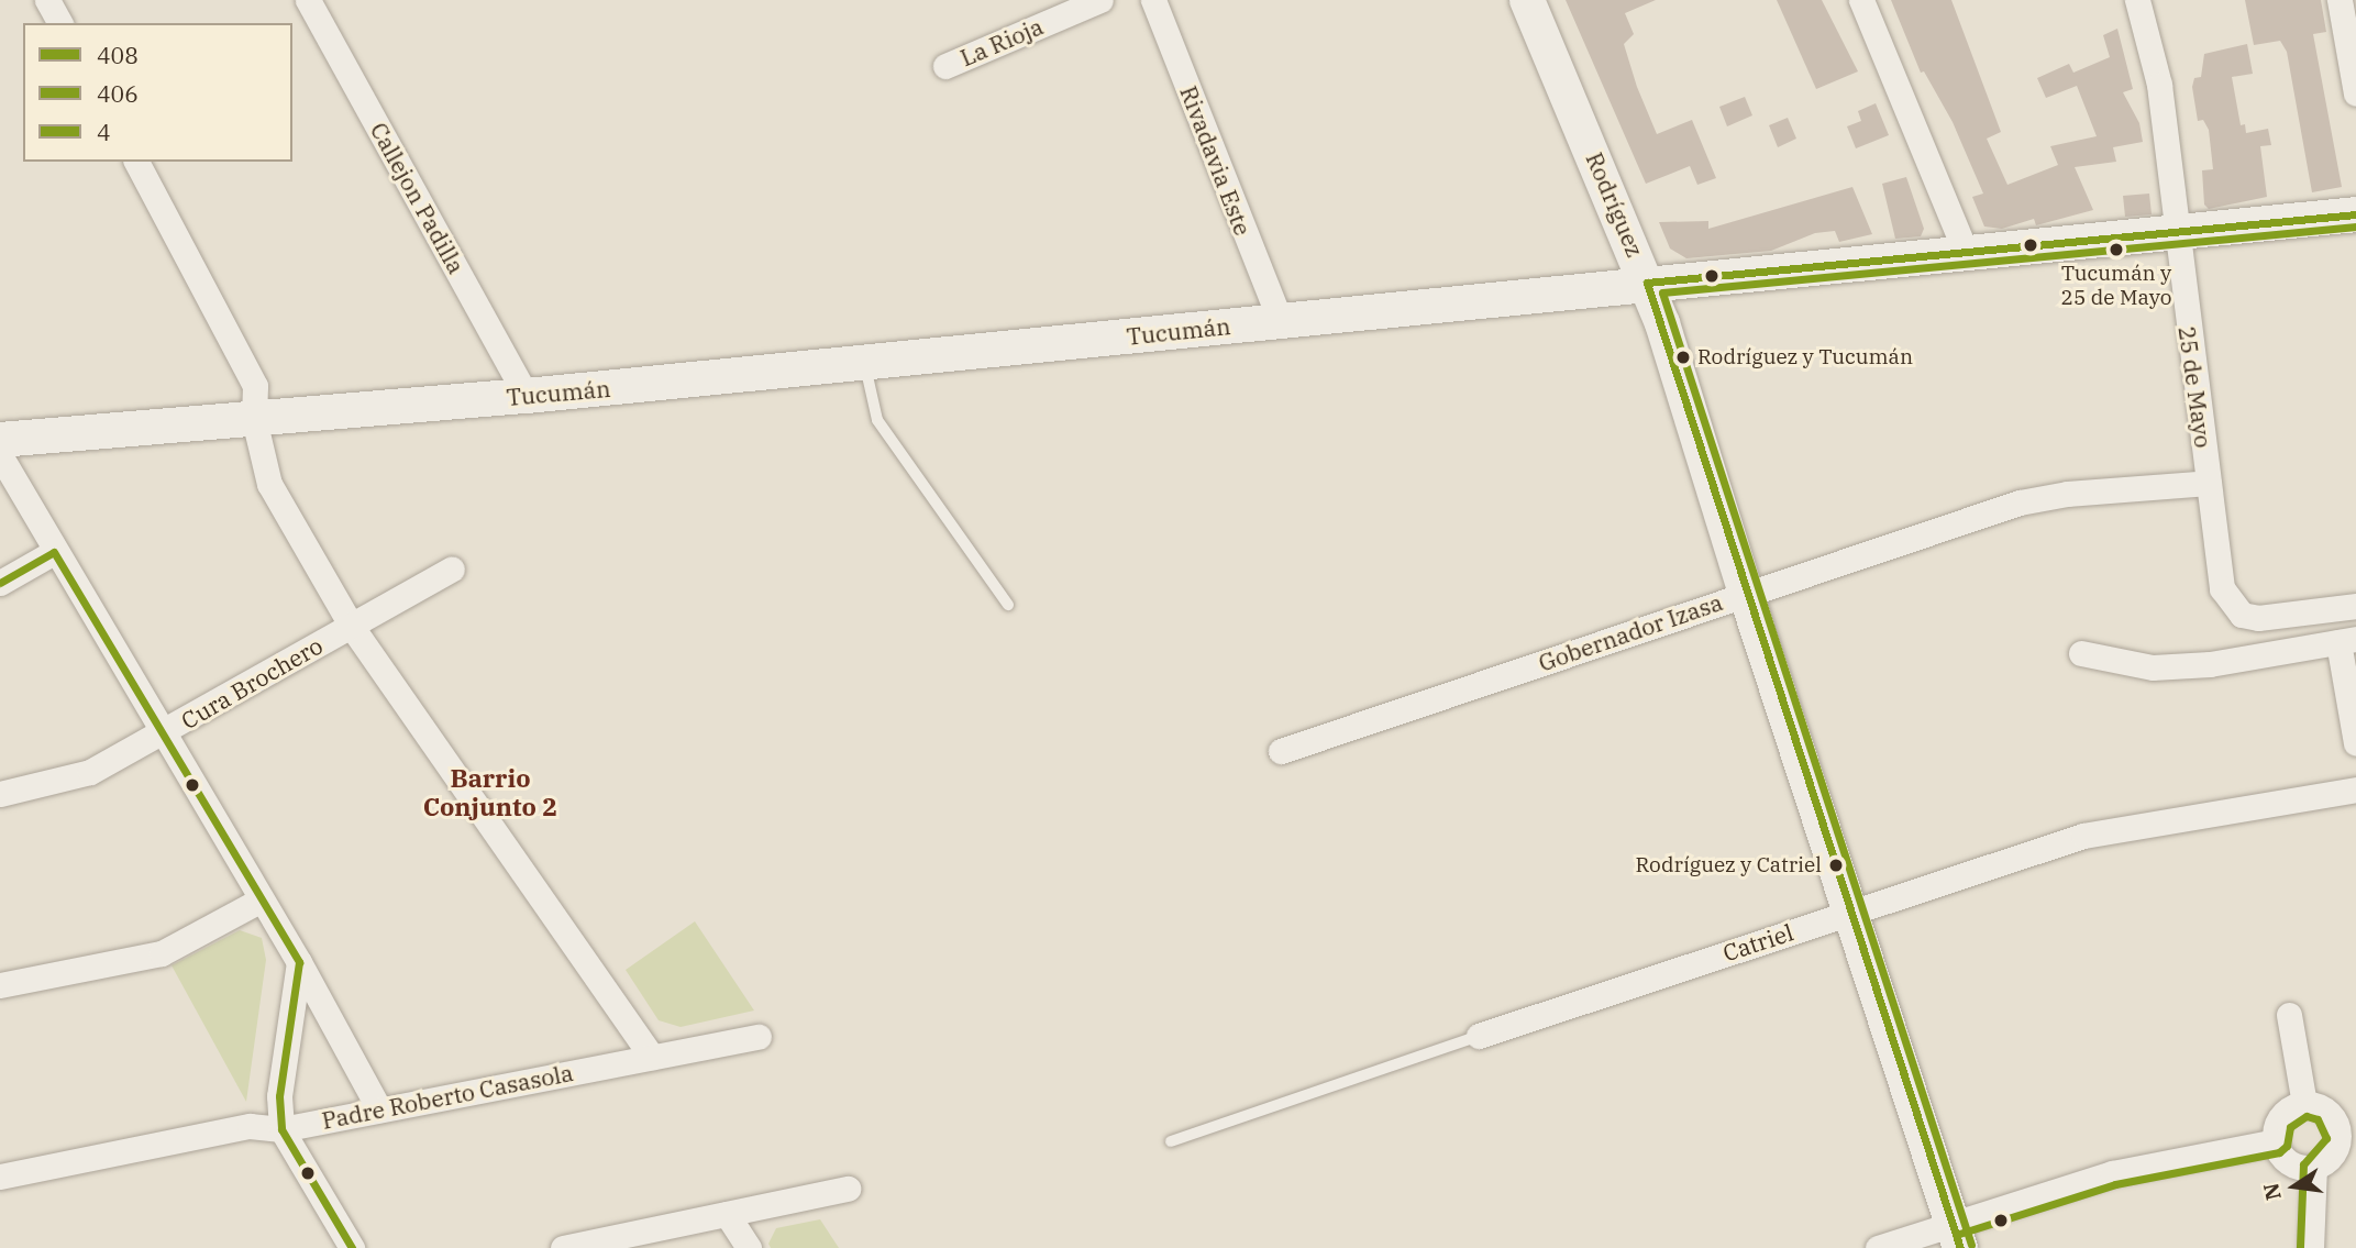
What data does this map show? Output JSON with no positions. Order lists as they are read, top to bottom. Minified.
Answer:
{"streets":{"main road":["Rodríguez","Tucumán"],"street":["La Rioja","Rivadavia Este","Callejon Padilla","25 de Mayo","Gobernador Izasa","Cura Brochero","Catriel","Padre Roberto Casasola"]},"crossings":[["Rivadavia Este","Tucumán"],["Callejon Padilla","Tucumán"],["Rodríguez","Tucumán"],["Rodríguez","Gobernador Izasa"],["Rodríguez","Catriel"],["Tucumán","25 de Mayo"],["25 de Mayo","Gobernador Izasa"]],"districts":["Barrio Conjunto 2"],"places":["Tucumán y 25 de Mayo","Rodríguez y Tucumán","Rodríguez y Catriel"],"lines":["transit line 408","transit line 406","transit line 4"],"legend":["408","406","4"],"north":"left"}
